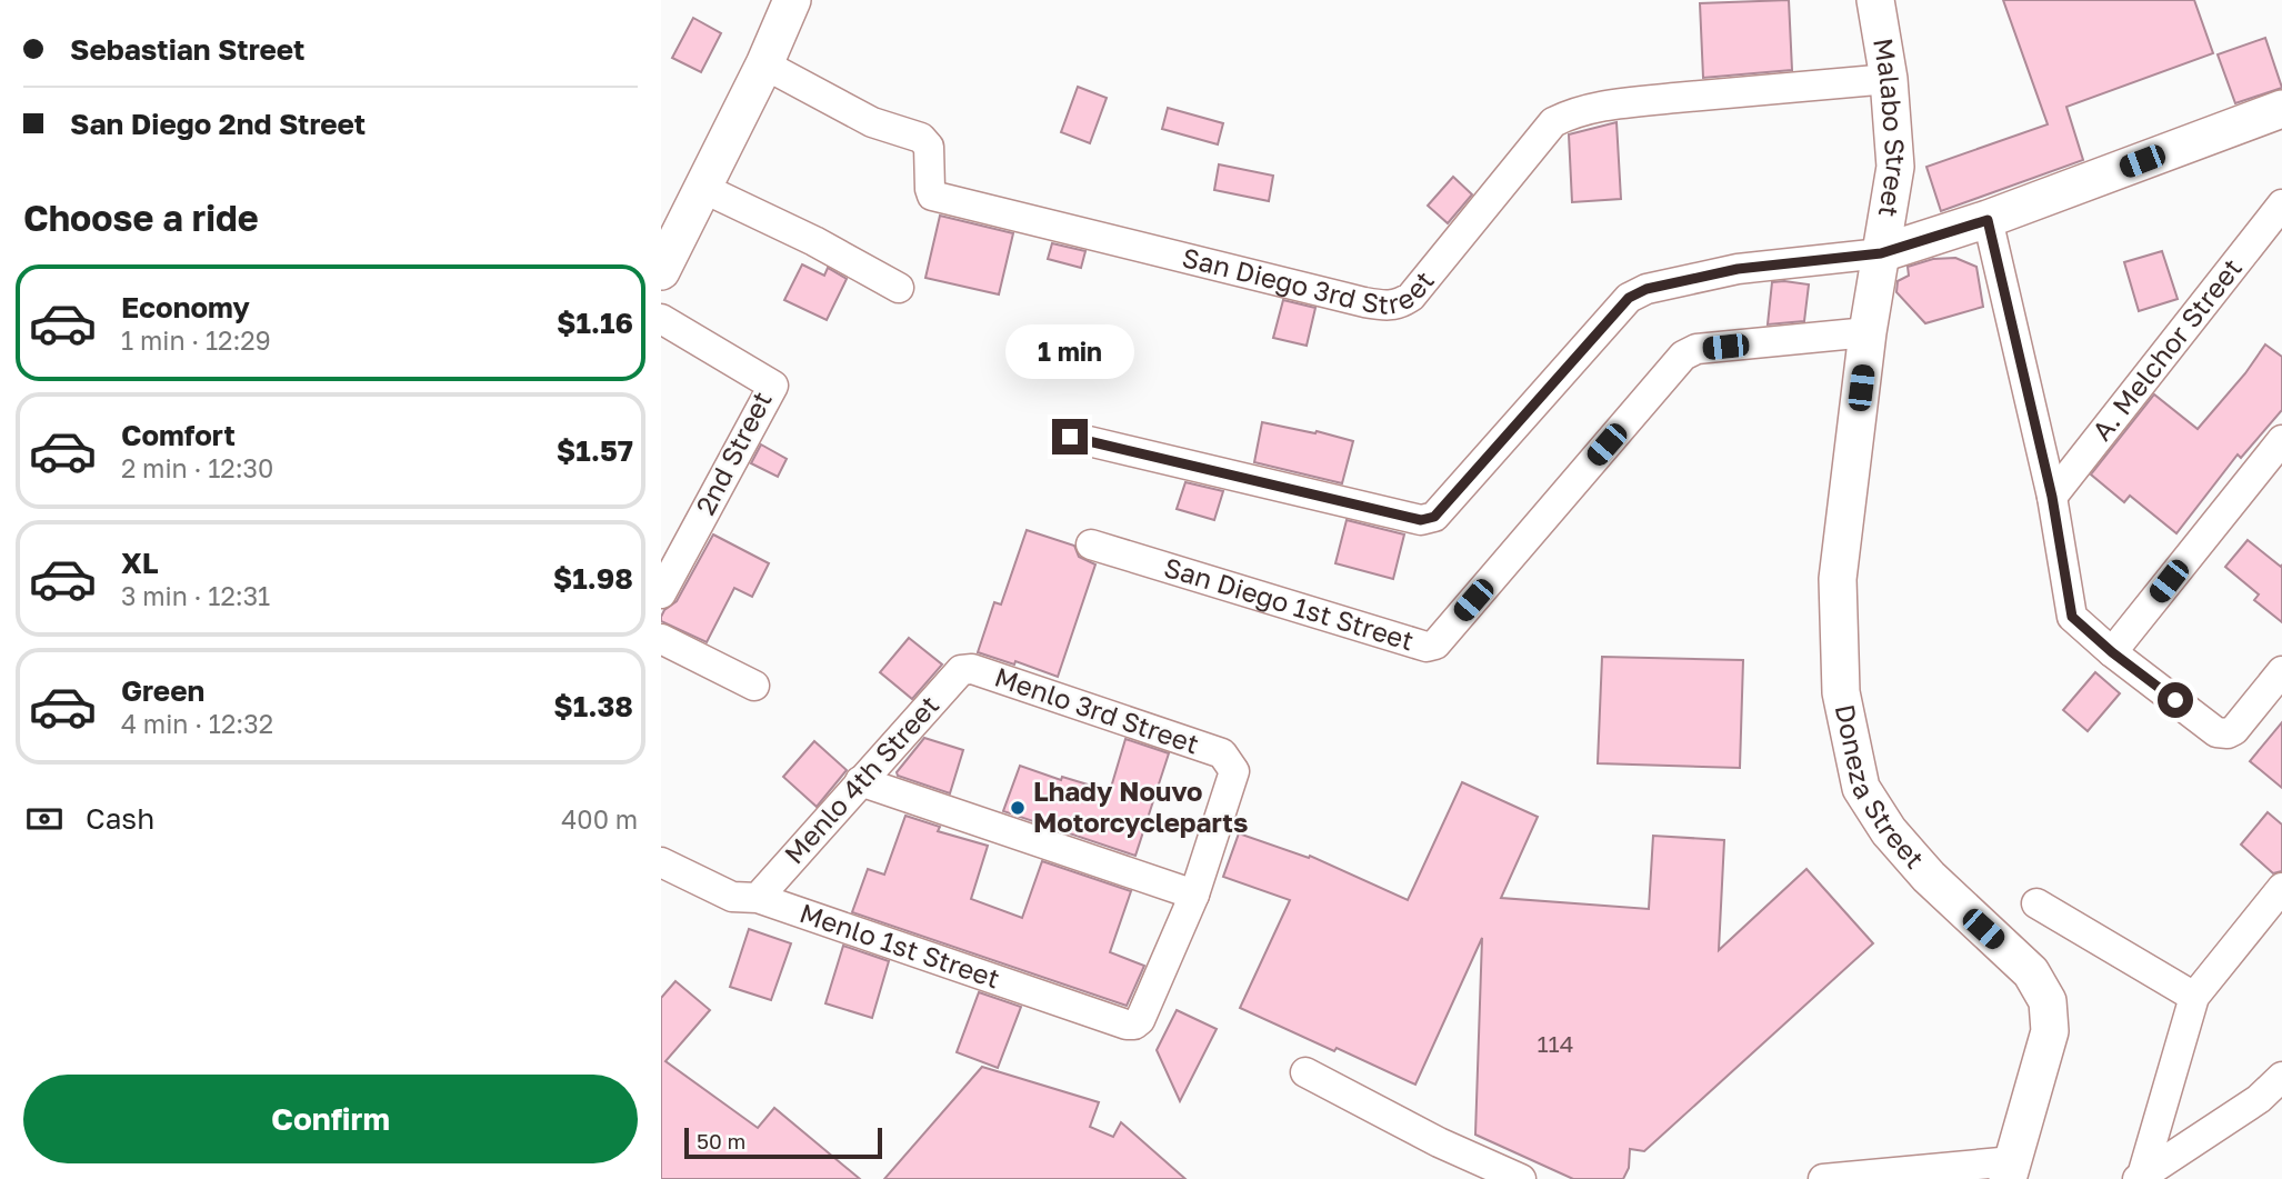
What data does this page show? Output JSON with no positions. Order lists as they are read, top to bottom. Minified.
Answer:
{"streets":{"street":["Malabo Street","San Diego 3rd Street","A. Melchor Street","2nd Street","San Diego 1st Street","Menlo 3rd Street","Menlo 4th Street","Doneza Street","Menlo 1st Street"]},"crossings":[["Malabo Street","San Diego 3rd Street"],["Malabo Street","San Diego 1st Street"],["Malabo Street","Doneza Street"],["San Diego 1st Street","Doneza Street"],["Menlo 3rd Street","Menlo 4th Street"],["Menlo 3rd Street","Menlo 1st Street"],["Menlo 4th Street","Menlo 1st Street"]],"places":["Lhady Nouvo Motorcycleparts"],"house_numbers":["114"],"scale_bar":"50 m","page":{"banner":["Sebastian Street","San Diego 2nd Street"],"heading":"Choose a ride","list":[{"name":"Economy","note":"1 min · 12:29","value":"$1.16"},{"name":"Comfort","note":"2 min · 12:30","value":"$1.57"},{"name":"XL","note":"3 min · 12:31","value":"$1.98"},{"name":"Green","note":"4 min · 12:32","value":"$1.38"}],"bubble":"1 min","pay":["Cash","400 m"],"buttons":"Confirm","scale":"50 m"}}
